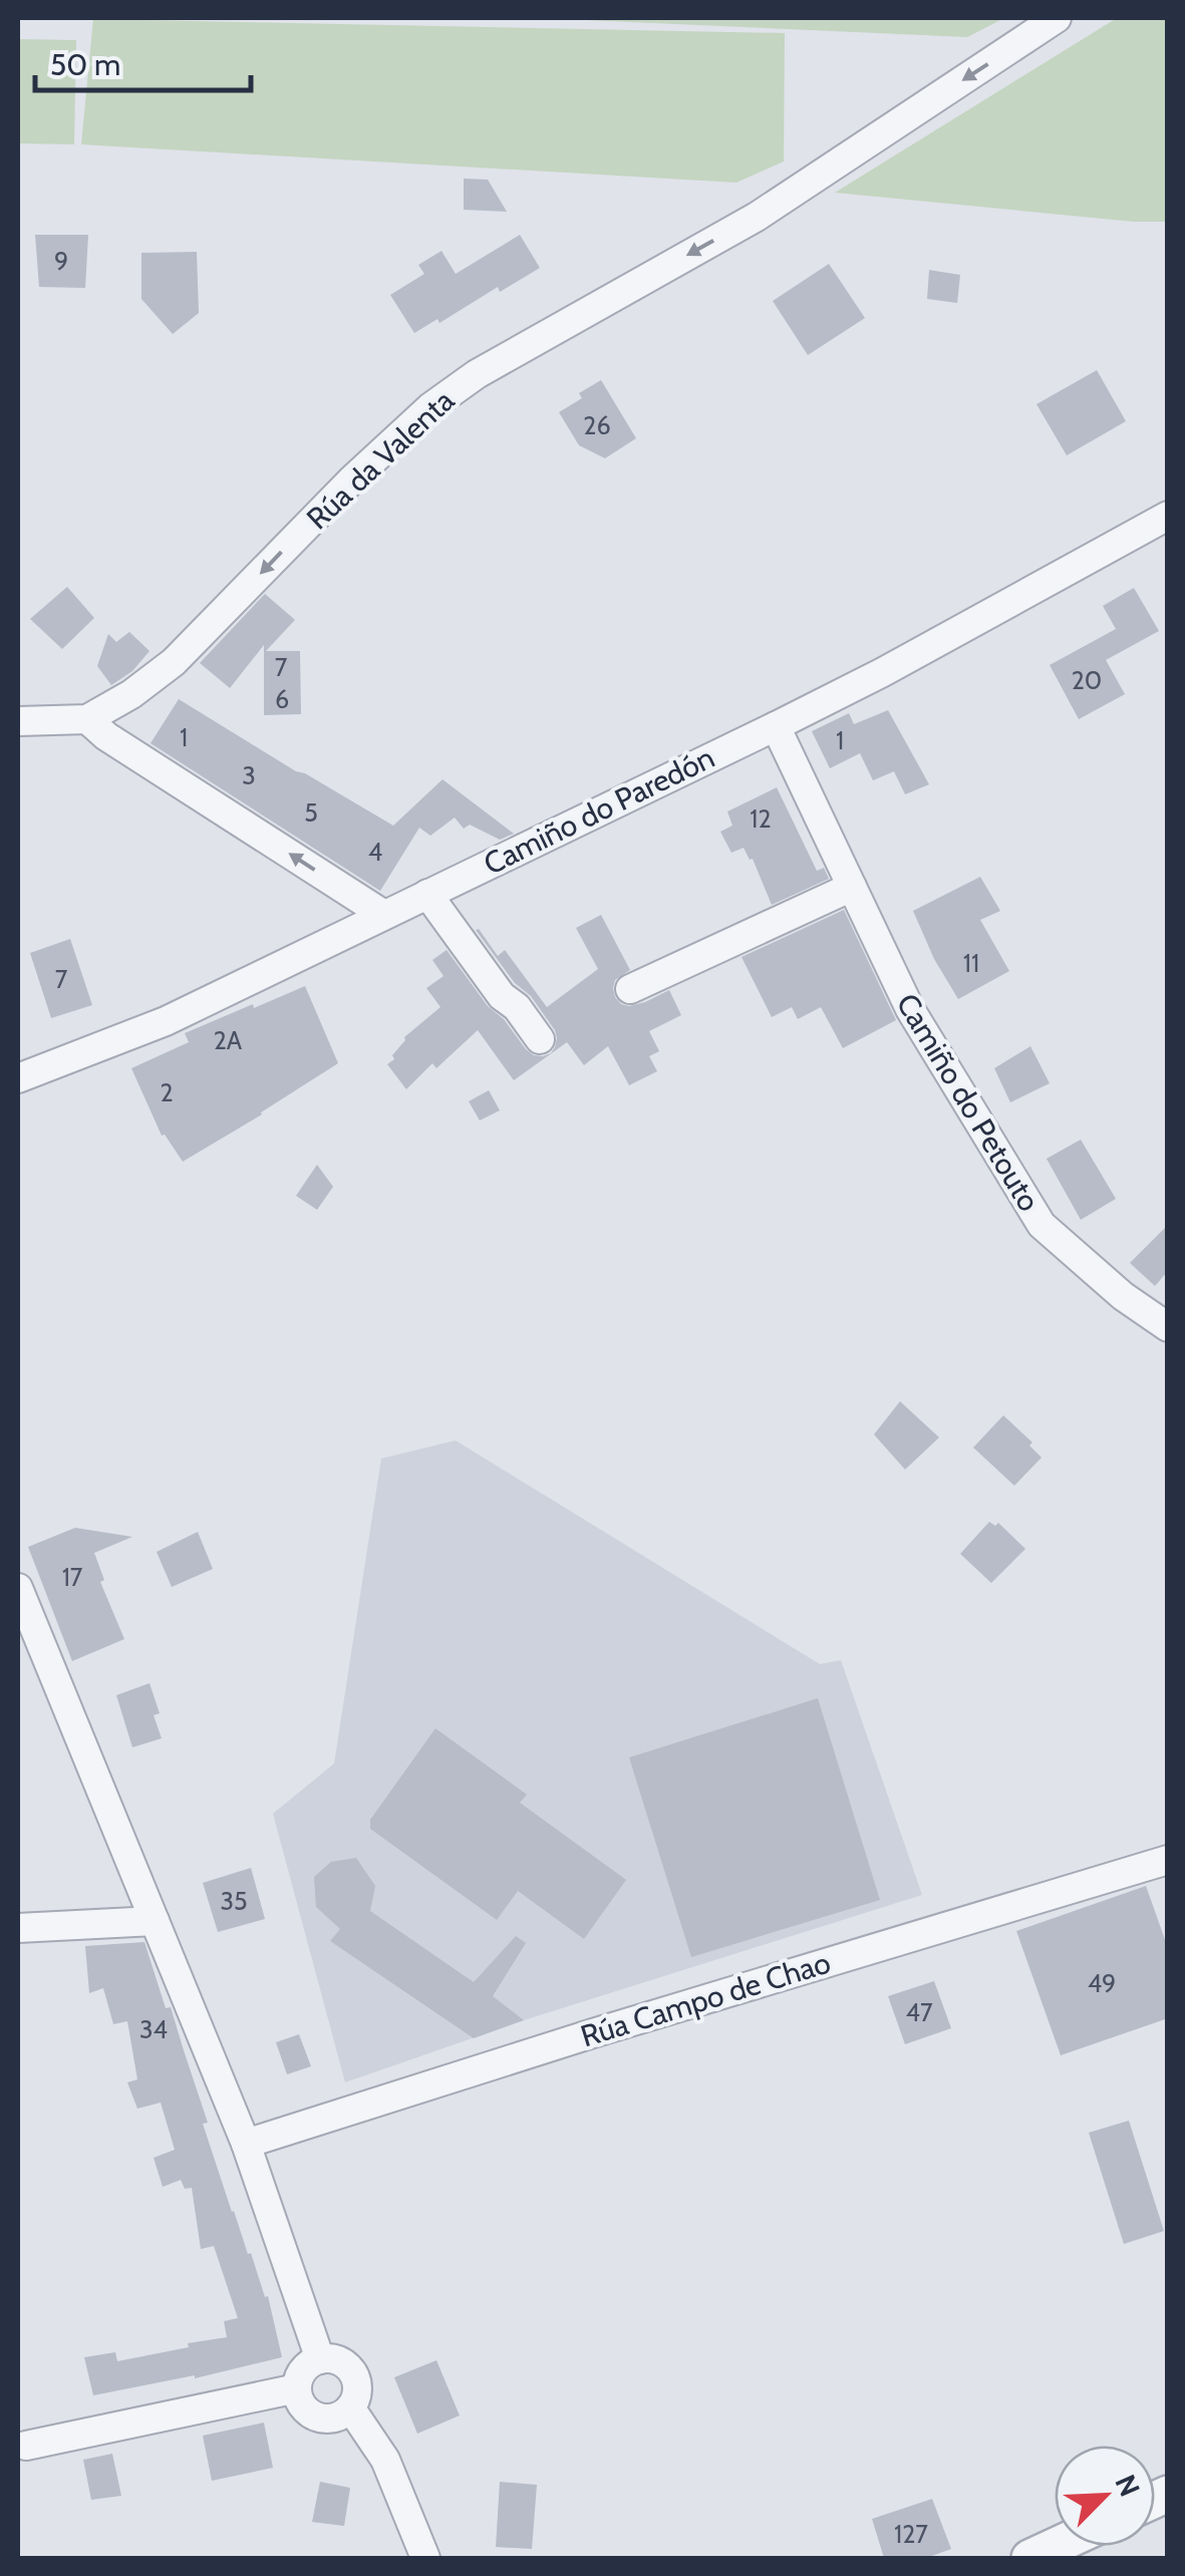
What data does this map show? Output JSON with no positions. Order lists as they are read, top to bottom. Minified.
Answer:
{"streets":{"street":["Rúa da Valenta","Camiño do Paredón","Camiño do Petouto","Rúa Campo de Chao"]},"crossings":[["Camiño do Paredón","Camiño do Petouto"]],"one_way":["Rúa da Valenta"],"house_numbers":["9","26","7","20","6","1","1","3","5","12","4","11","7","2A","2","17","35","49","47","34","127"],"scale_bar":"50 m","north":"top right"}
